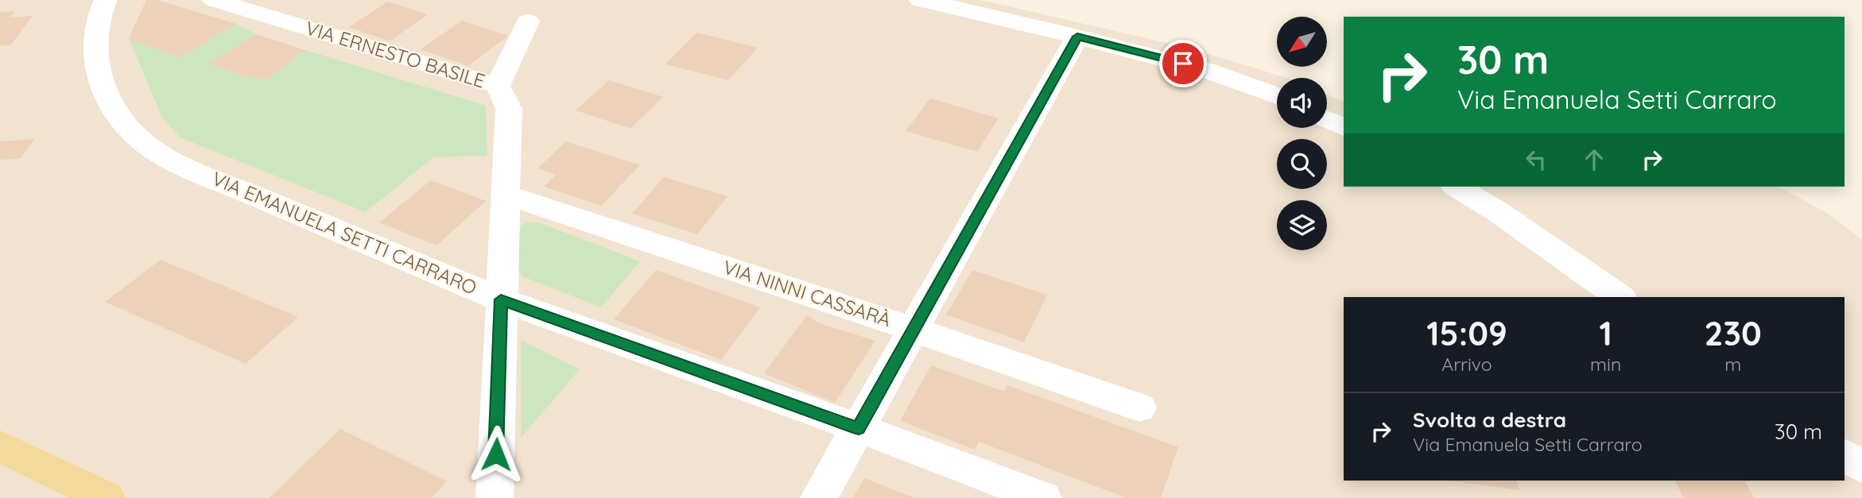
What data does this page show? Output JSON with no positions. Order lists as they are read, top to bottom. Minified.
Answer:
{"streets":{"street":["VIA ERNESTO BASILE","VIA EMANUELA SETTI CARRARO","VIA NINNI CASSARÀ"]},"crossings":[["VIA ERNESTO BASILE","VIA EMANUELA SETTI CARRARO"],["VIA ERNESTO BASILE","VIA NINNI CASSARÀ"]],"north":"bottom left","page":{"turn":["30 m","Via Emanuela Setti Carraro"],"eta":["15:09","Arrivo","1","min","230","m"],"list":[{"name":"Svolta a destra","note":"Via Emanuela Setti Carraro","value":"30 m"}]}}
